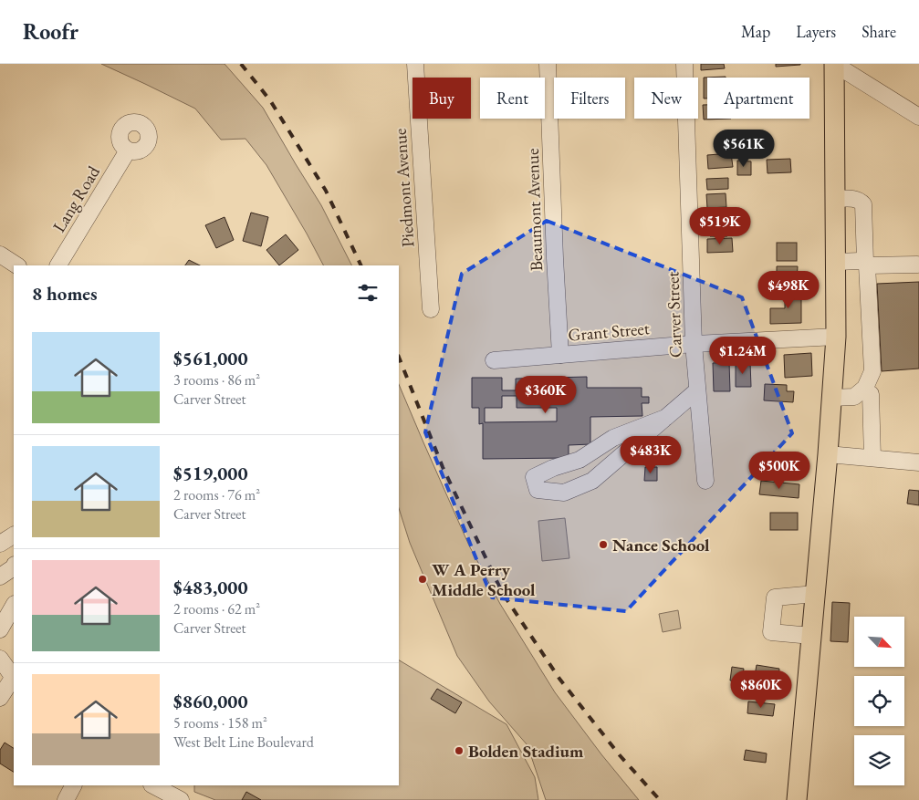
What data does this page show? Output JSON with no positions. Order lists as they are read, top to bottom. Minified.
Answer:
{"streets":{"street":["Piedmont Avenue","Lang Road","Beaumont Avenue","Carver Street","Grant Street"]},"crossings":[["Beaumont Avenue","Grant Street"],["Carver Street","Grant Street"]],"places":["Nance School","W A Perry Middle School","Bolden Stadium"],"north":"bottom right","page":{"header":"Roofr","nav":["Map","Layers","Share"],"chip":["Buy","Rent","Filters","New","Apartment"],"price":["$561K","$519K","$498K","$1.24M","$360K","$483K","$500K","$860K"],"heading":"8 homes","list":[{"name":"$561,000","note":"3 rooms · 86 m² · Carver Street"},{"name":"$519,000","note":"2 rooms · 76 m² · Carver Street"},{"name":"$483,000","note":"2 rooms · 62 m² · Carver Street"},{"name":"$860,000","note":"5 rooms · 158 m² · West Belt Line Boulevard"}]}}
